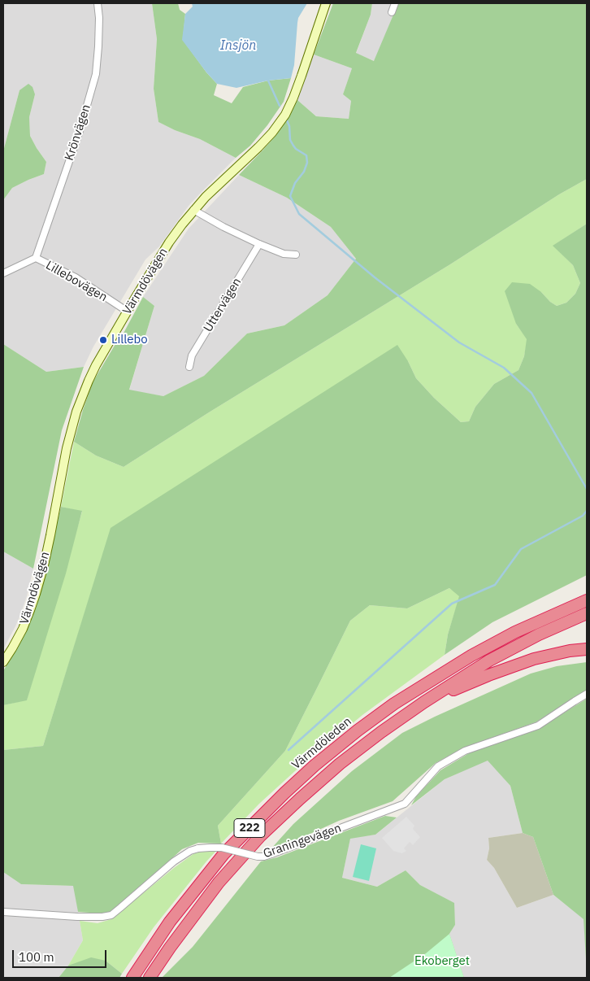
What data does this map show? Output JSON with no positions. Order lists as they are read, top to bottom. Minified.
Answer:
{"streets":{"highway":["Värmdöleden","222"],"main road":["Värmdövägen"],"street":["Krönvägen","Lillebovägen","Uttervägen","Graningevägen"]},"crossings":[["Krönvägen","Lillebovägen"],["Lillebovägen","Värmdövägen"]],"water":["Insjön"],"parks":["Ekoberget"],"places":["Lillebo"],"scale_bar":"100 m"}
